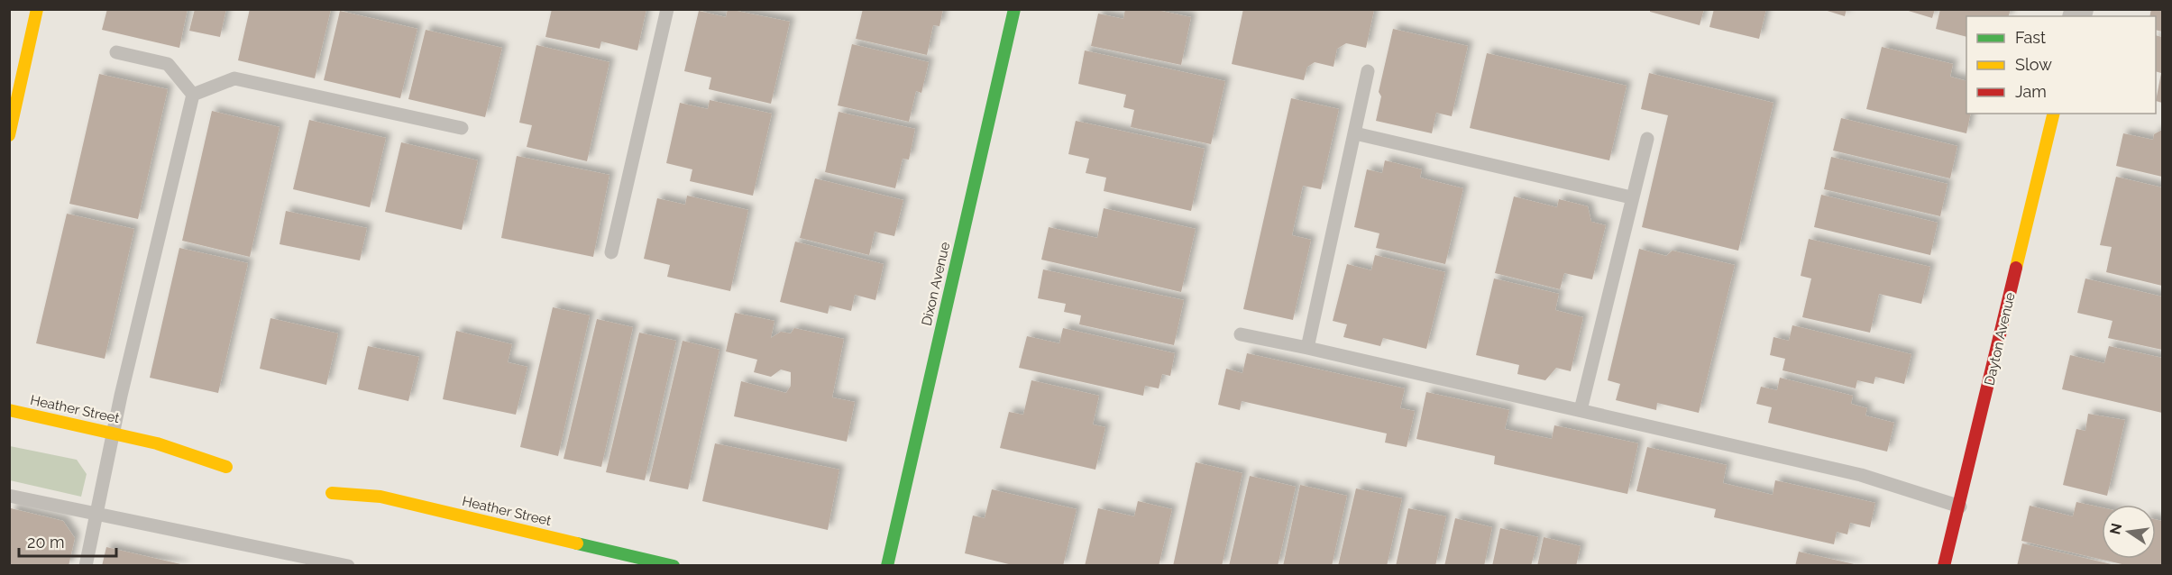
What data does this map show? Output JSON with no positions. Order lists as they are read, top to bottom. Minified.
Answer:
{"streets":{"street":["Dixon Avenue","Dayton Avenue","Heather Street"]},"legend":["Fast","Slow","Jam"],"scale_bar":"20 m","north":"left"}
